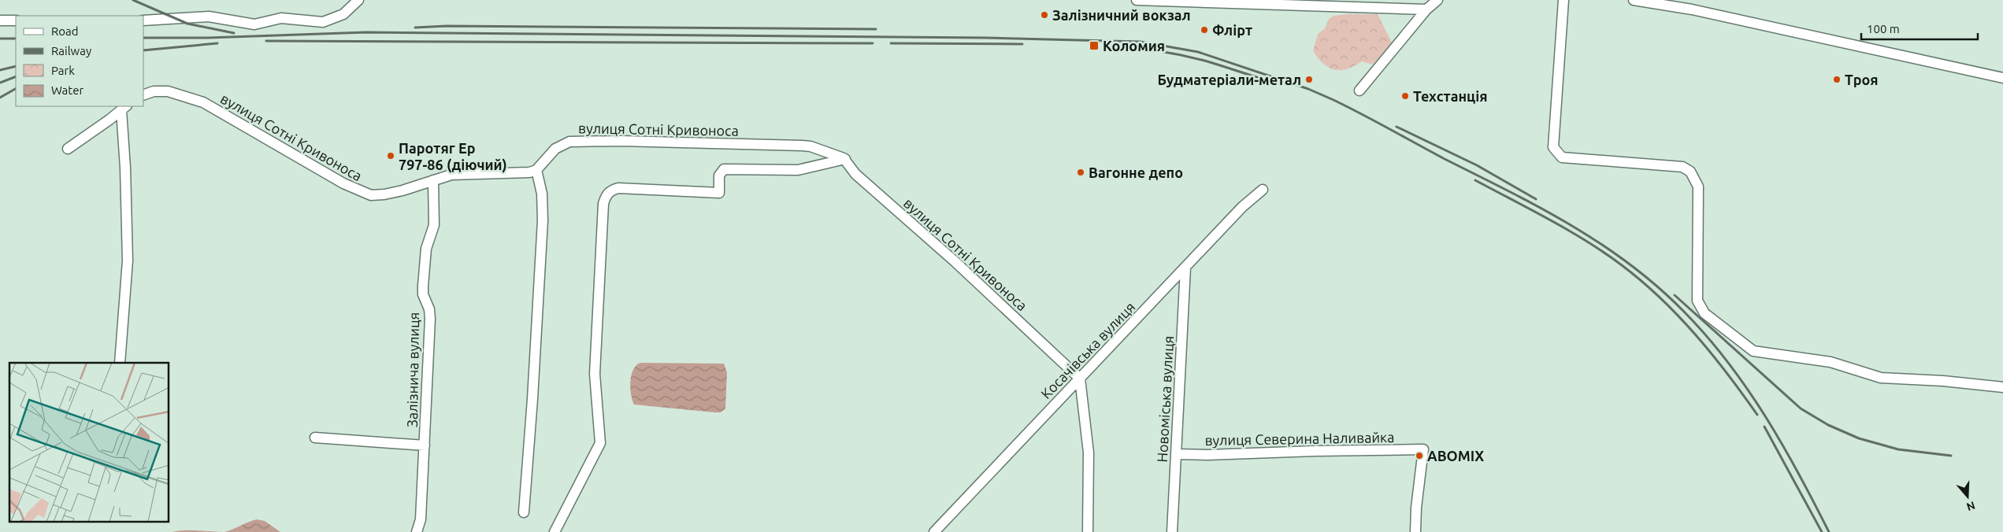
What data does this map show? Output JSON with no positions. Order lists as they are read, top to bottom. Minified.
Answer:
{"streets":{"street":["вулиця Сотні Кривоноса","Косачівська вулиця","Залізнича вулиця","Новоміська вулиця","вулиця Северина Наливайка"]},"crossings":[["вулиця Сотні Кривоноса","Косачівська вулиця"],["вулиця Сотні Кривоноса","Залізнича вулиця"],["Косачівська вулиця","Новоміська вулиця"],["Новоміська вулиця","вулиця Северина Наливайка"]],"places":{"other":["Залізничний вокзал","Флірт","Будматеріали-метал","Троя","Техстанція","Паротяг Ер 797-86 (діючий)","Вагонне депо","ABOMIX"],"transit":["Коломия"]},"legend":["Road","Railway","Park","Water"],"scale_bar":"100 m","north":"bottom"}
